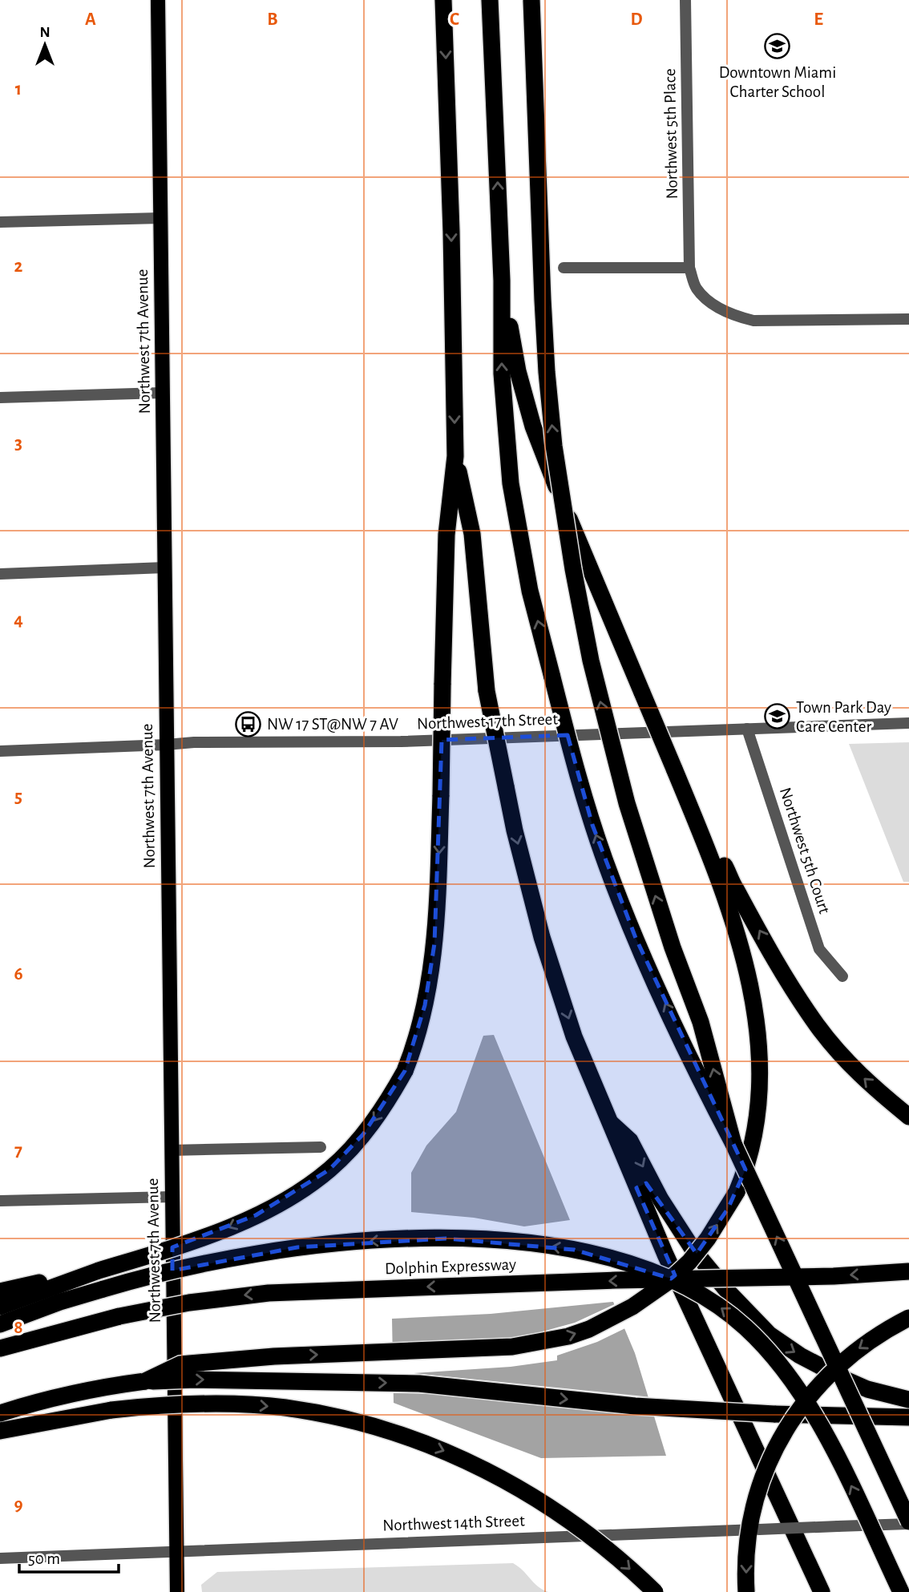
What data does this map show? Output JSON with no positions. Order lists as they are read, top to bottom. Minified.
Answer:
{"streets":{"highway":["Dolphin Expressway"],"main road":["Northwest 7th Avenue"],"street":["Northwest 5th Place","Northwest 17th Street","Northwest 5th Court","Northwest 14th Street"]},"crossings":[["Northwest 7th Avenue","Northwest 17th Street"],["Northwest 7th Avenue","Northwest 14th Street"],["Northwest 17th Street","Northwest 5th Court"]],"places":{"school or university":["Downtown Miami Charter School","Town Park Day Care Center"],"bus stop":["NW 17 ST@NW 7 AV"]},"scale_bar":"50 m","north":"top","grid":{"columns":["A","B","C","D","E"],"rows":["1","2","3","4","5","6","7","8","9"]}}
